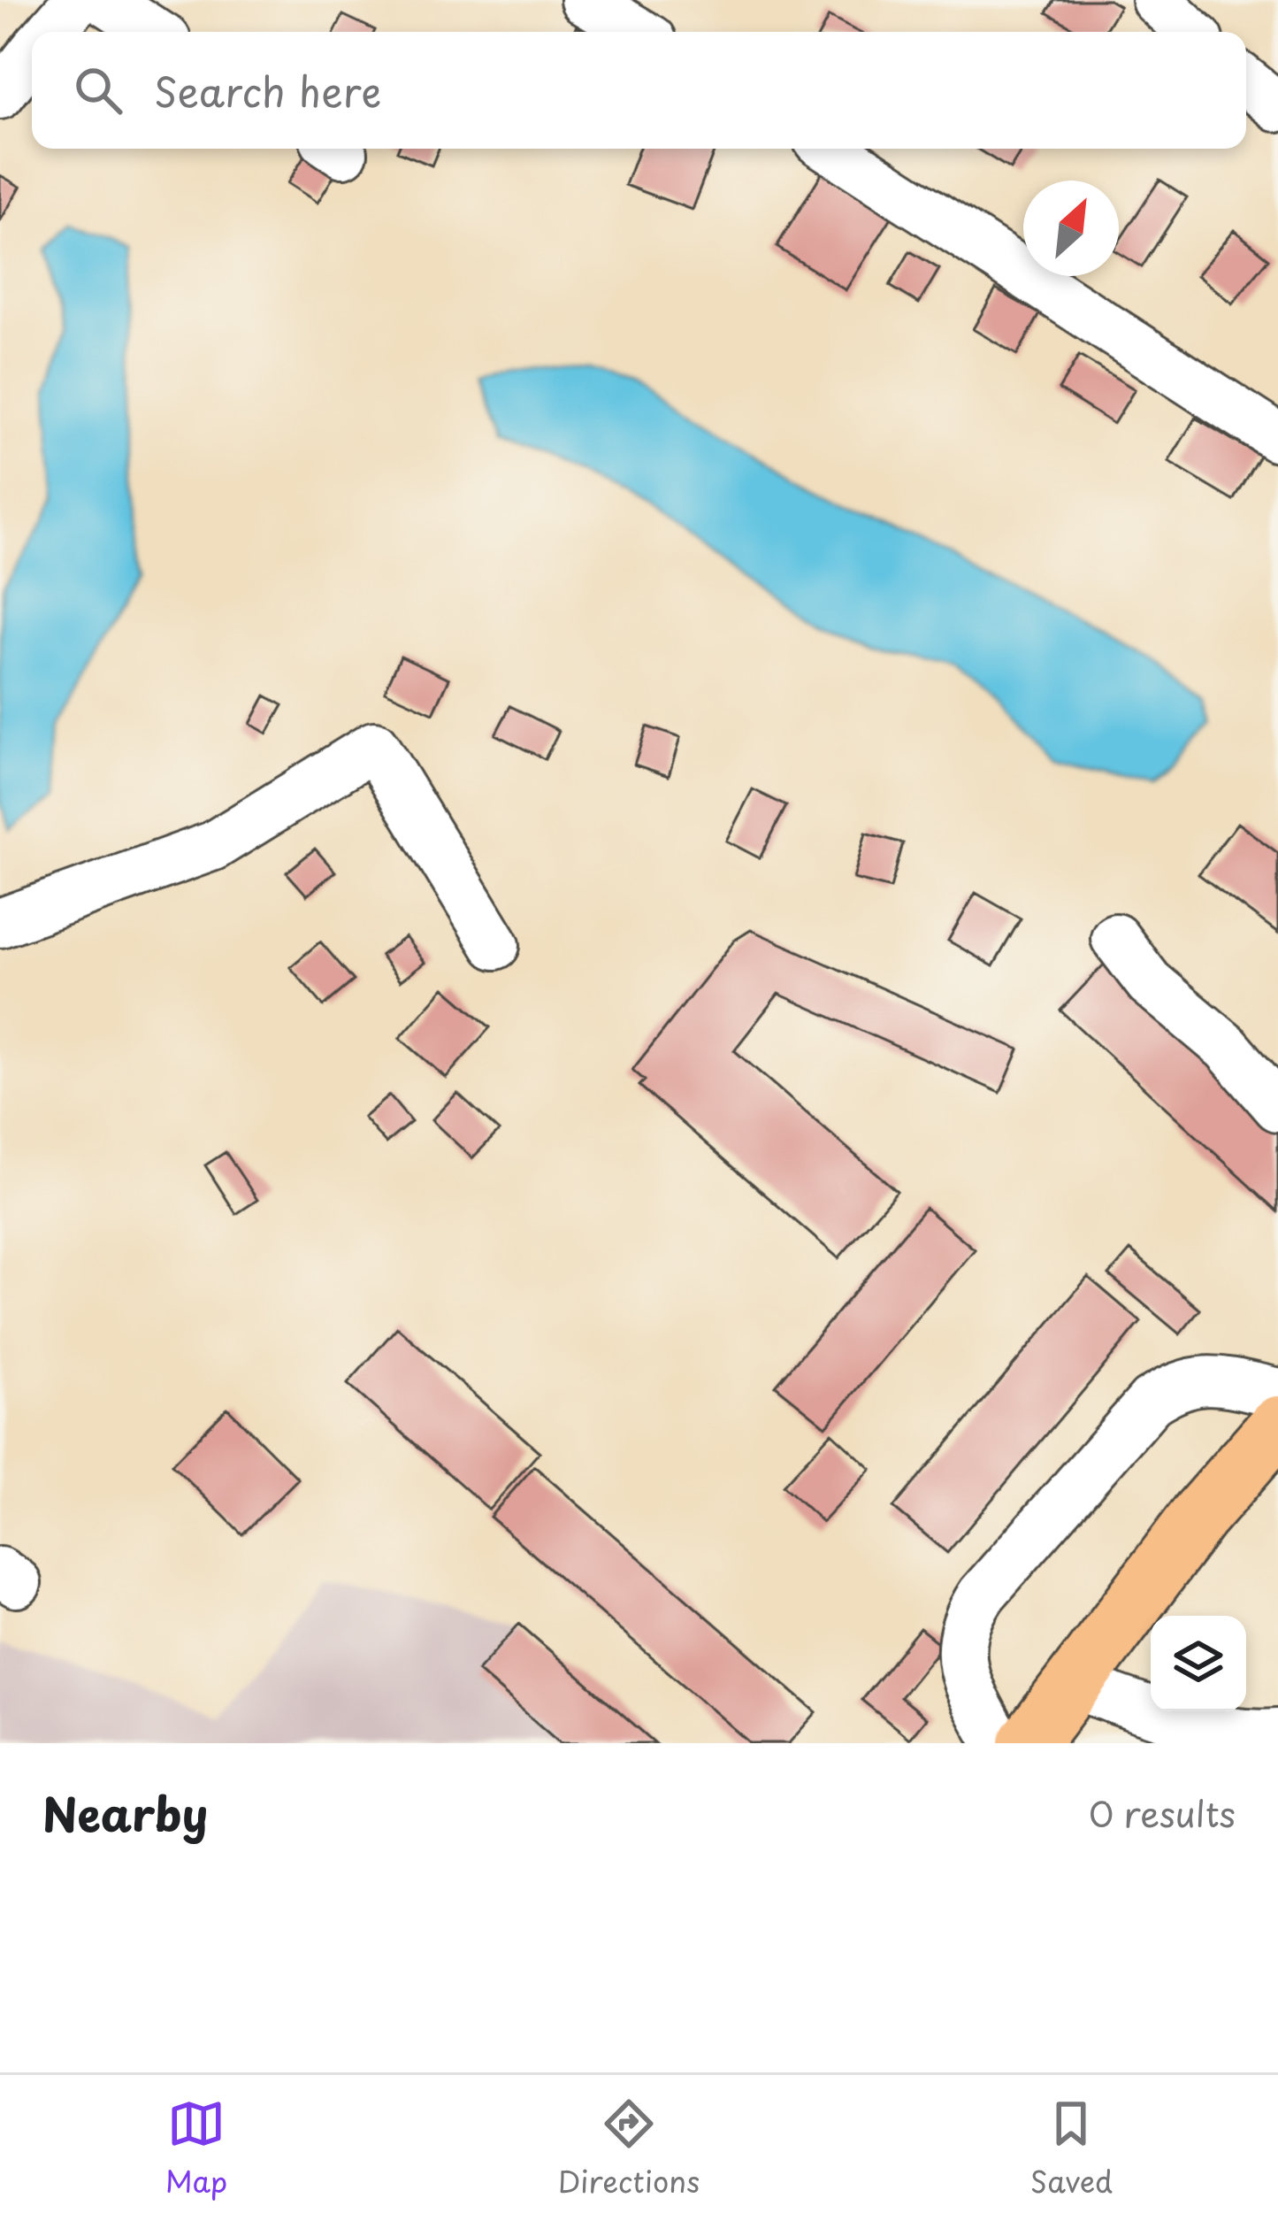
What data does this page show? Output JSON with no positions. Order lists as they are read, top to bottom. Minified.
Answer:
{"north":"top right","page":{"search":"Search here","heading":["Nearby","0 results"],"nav":["Map","Directions","Saved"]}}
